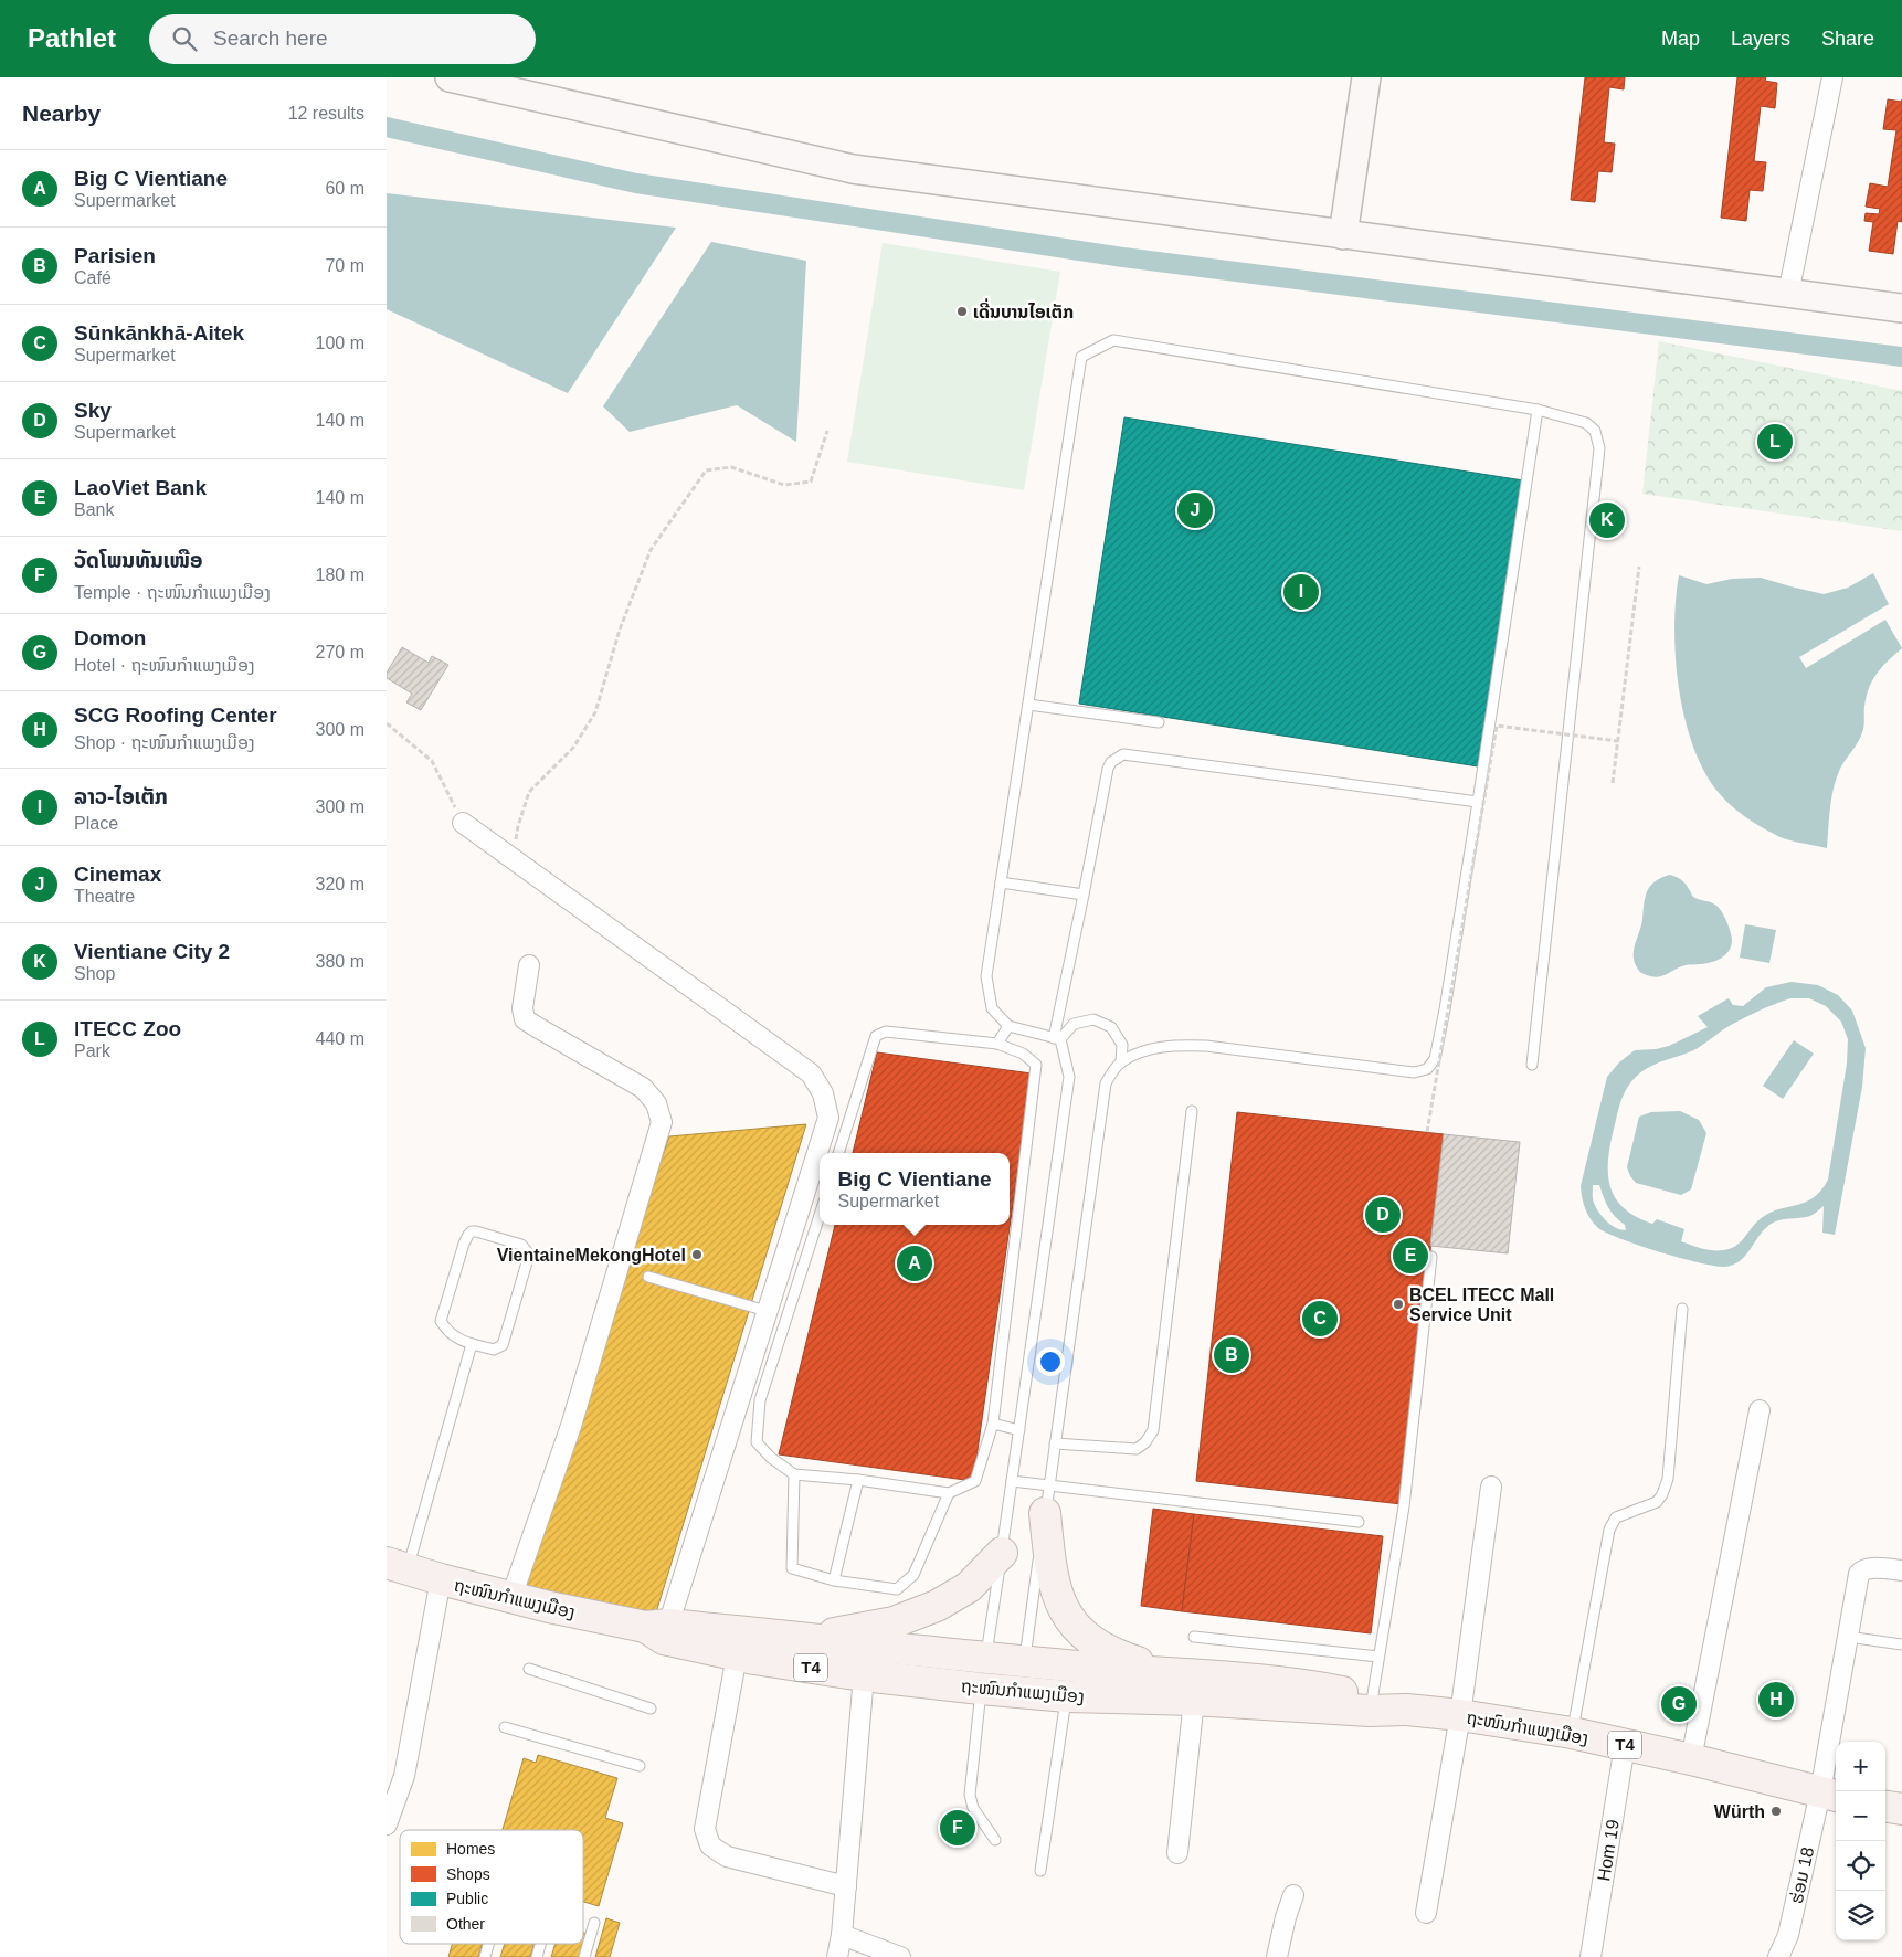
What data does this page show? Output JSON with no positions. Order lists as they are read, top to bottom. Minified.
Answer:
{"streets":{"main road":["ຖະໜົນກຳແພງເມືອງ","T4"],"street":["Hom 19","ຮ່ອມ 18"]},"crossings":[["ຖະໜົນກຳແພງເມືອງ","Hom 19"],["ຖະໜົນກຳແພງເມືອງ","ຮ່ອມ 18"]],"places":["ເດີ່ນບານໄອເຕັກ","VientaineMekongHotel","BCEL ITECC Mall Service Unit","Würth"],"legend":["Homes","Shops","Public","Other"],"page":{"header":"Pathlet","search":"Search here","nav":["Map","Layers","Share"],"heading":["Nearby","12 results"],"list":[{"mark":"A","name":"Big C Vientiane","note":"Supermarket","value":"60 m"},{"mark":"B","name":"Parisien","note":"Café","value":"70 m"},{"mark":"C","name":"Sūnkānkhā-Aitek","note":"Supermarket","value":"100 m"},{"mark":"D","name":"Sky","note":"Supermarket","value":"140 m"},{"mark":"E","name":"LaoViet Bank","note":"Bank","value":"140 m"},{"mark":"F","name":"ວັດໂພນທັນເໜືອ","note":"Temple · ຖະໜົນກຳແພງເມືອງ","value":"180 m"},{"mark":"G","name":"Domon","note":"Hotel · ຖະໜົນກຳແພງເມືອງ","value":"270 m"},{"mark":"H","name":"SCG Roofing Center","note":"Shop · ຖະໜົນກຳແພງເມືອງ","value":"300 m"},{"mark":"I","name":"ລາວ-ໄອເຕັກ","note":"Place","value":"300 m"},{"mark":"J","name":"Cinemax","note":"Theatre","value":"320 m"},{"mark":"K","name":"Vientiane City 2","note":"Shop","value":"380 m"},{"mark":"L","name":"ITECC Zoo","note":"Park","value":"440 m"}],"pins":["L","J","K","I","D","E","A","C","B","H","G","F"],"popup":["Big C Vientiane","Supermarket"],"map_buttons":["+","−"]}}
